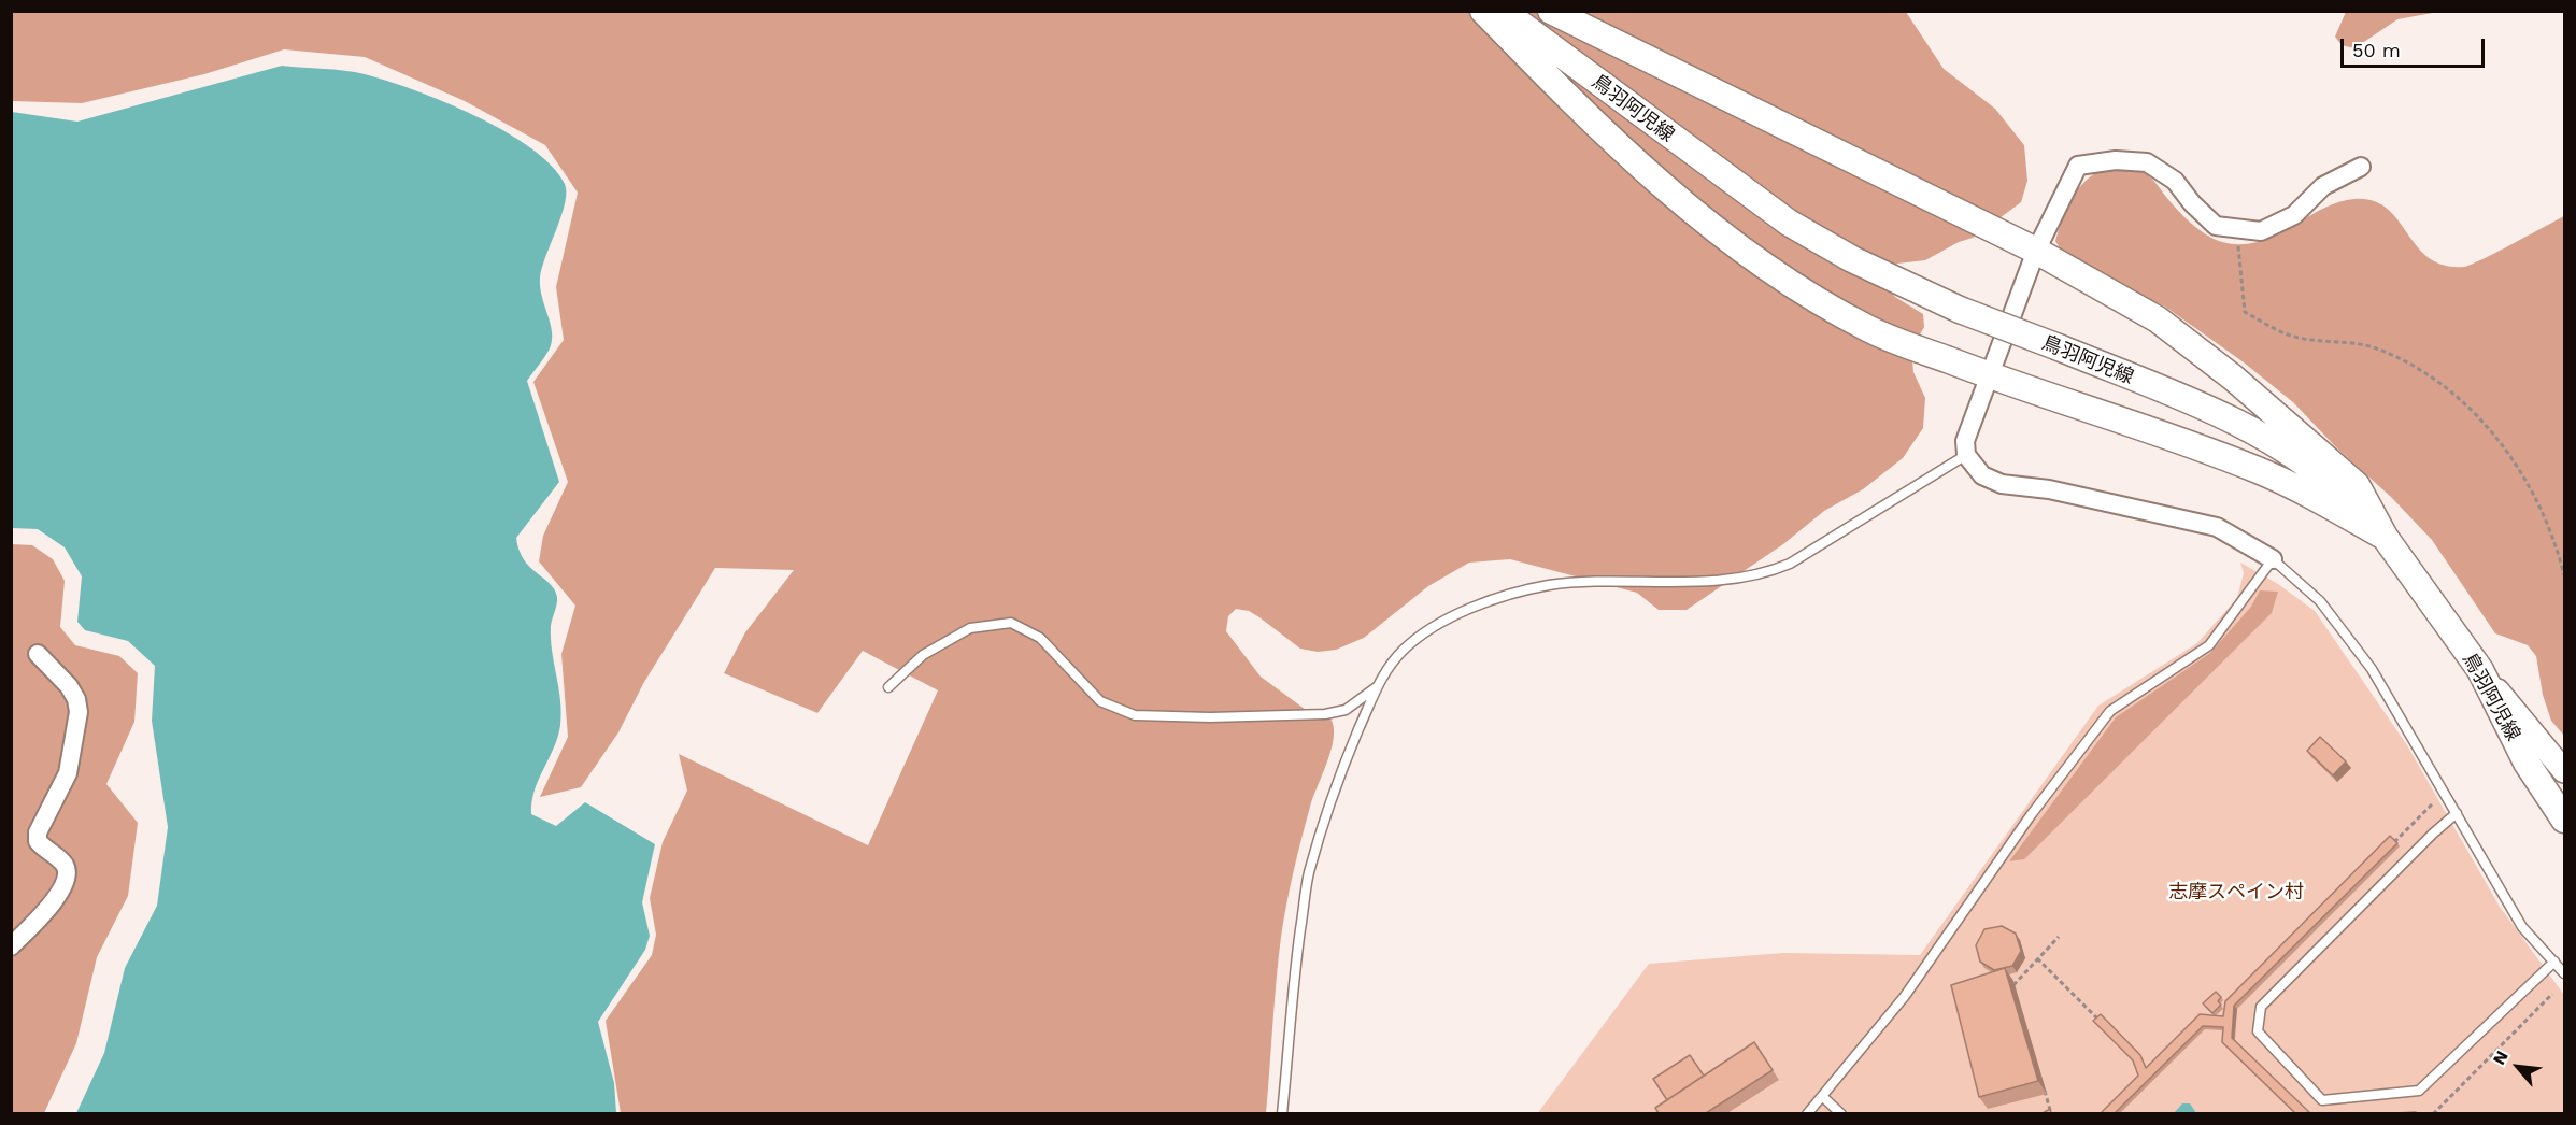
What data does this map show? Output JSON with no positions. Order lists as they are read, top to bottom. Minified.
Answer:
{"streets":{"main road":["鳥羽阿児線"]},"parks":["志摩スペイン村"],"scale_bar":"50 m","north":"top left"}
